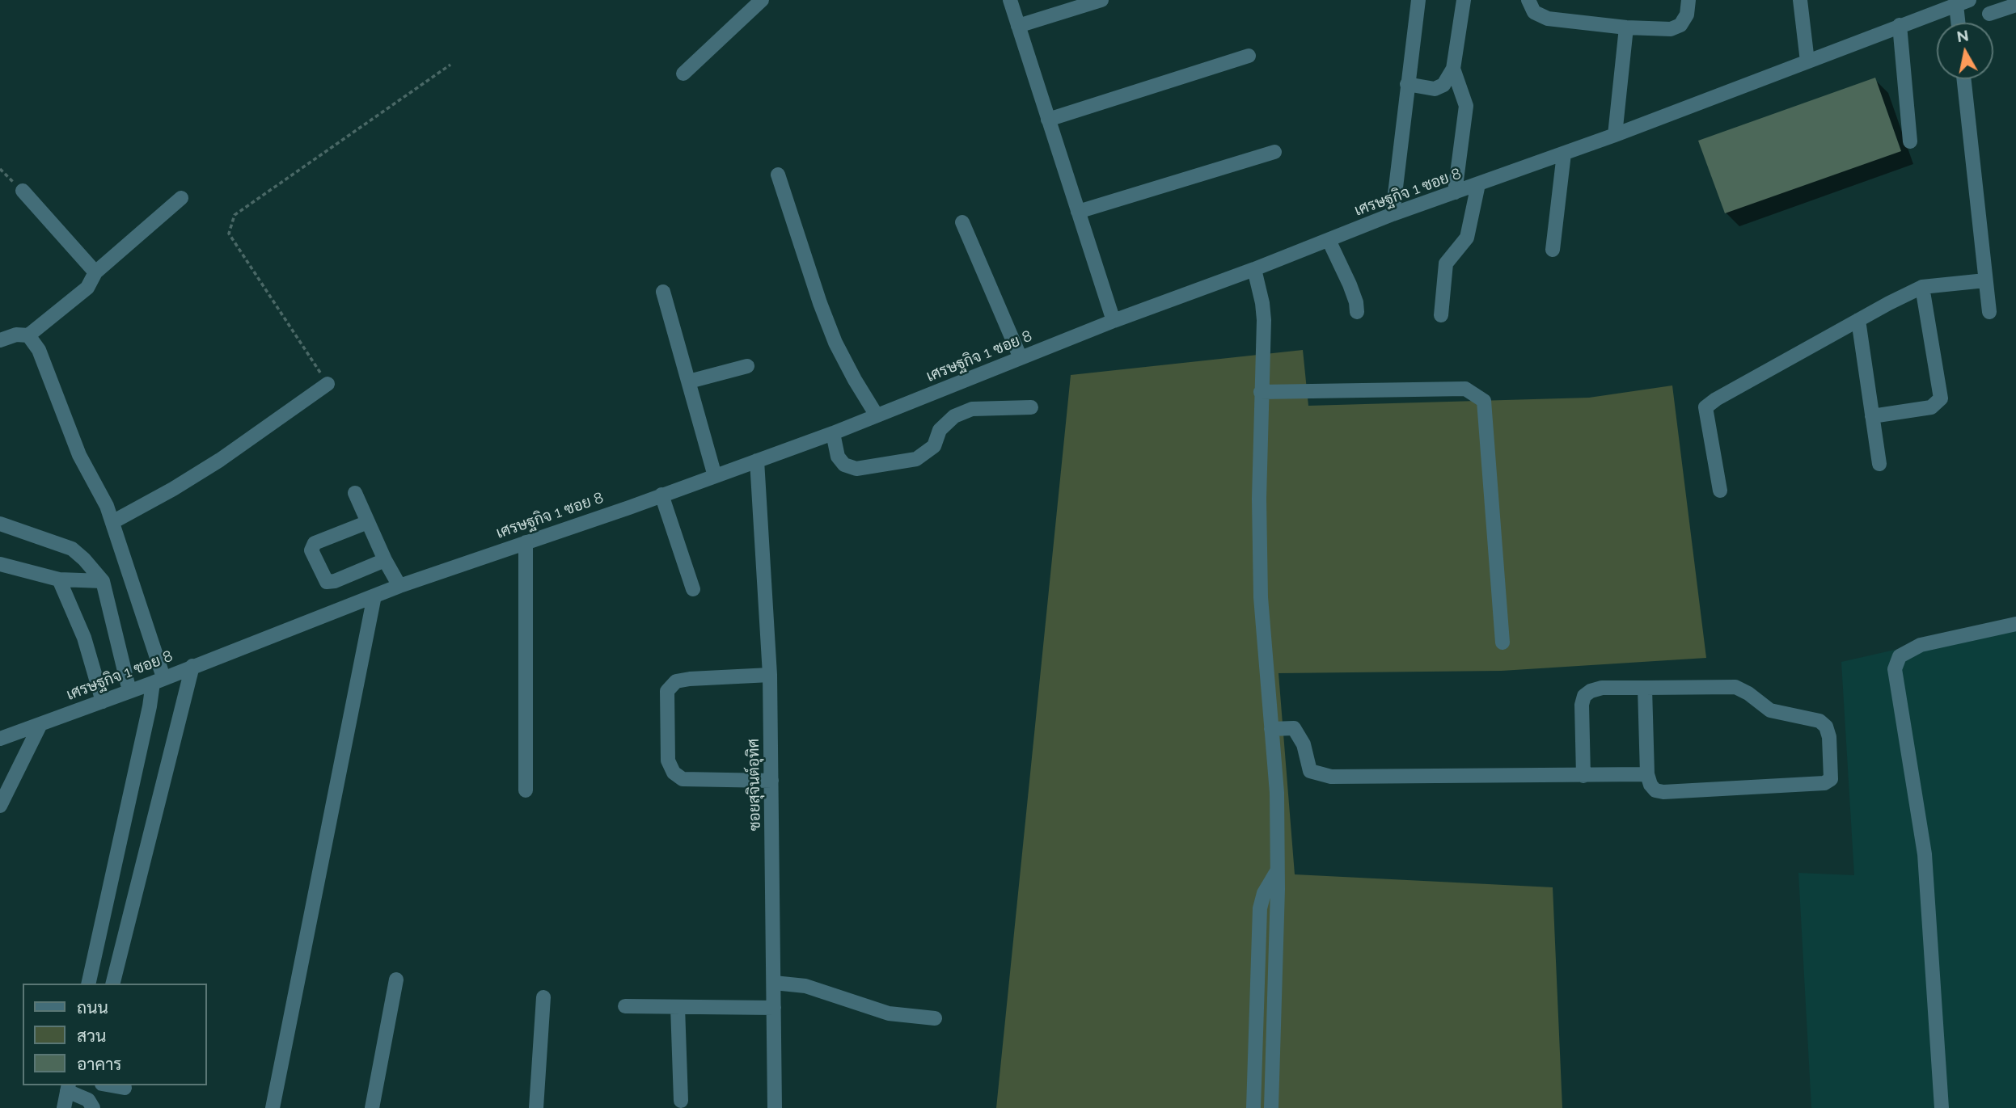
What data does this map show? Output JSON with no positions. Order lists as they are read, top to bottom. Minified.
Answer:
{"streets":{"street":["เศรษฐกิจ 1 ซอย 8","ซอยสุจินต์อุทิศ"]},"crossings":[["เศรษฐกิจ 1 ซอย 8","ซอยสุจินต์อุทิศ"]],"legend":["ถนน","สวน","อาคาร"],"north":"top"}
